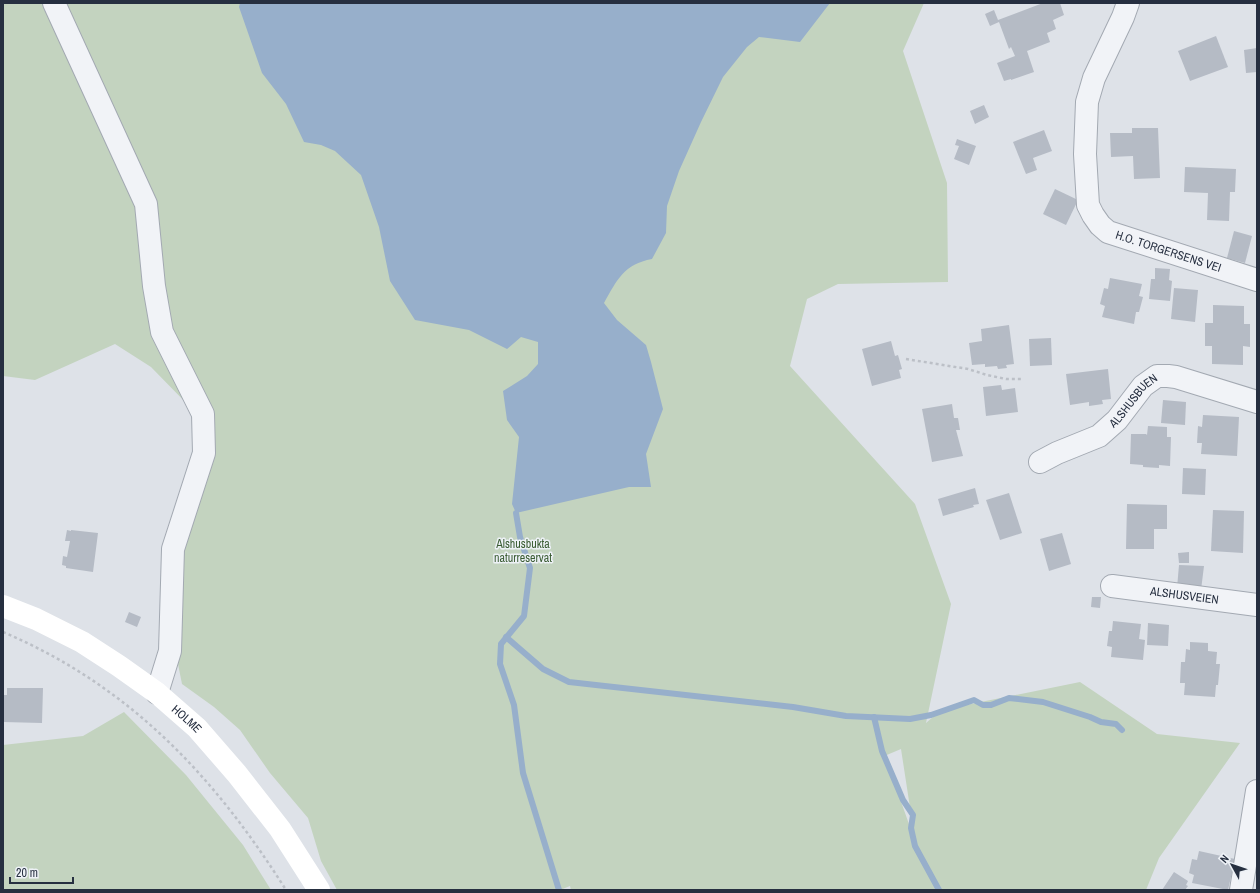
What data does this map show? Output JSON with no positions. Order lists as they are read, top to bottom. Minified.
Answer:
{"streets":{"main road":["HOLME"],"street":["H.O. TORGERSENS VEI","ALSHUSBUEN","ALSHUSVEIEN"]},"parks":["Alshusbukta naturreservat"],"scale_bar":"20 m","north":"top left"}
